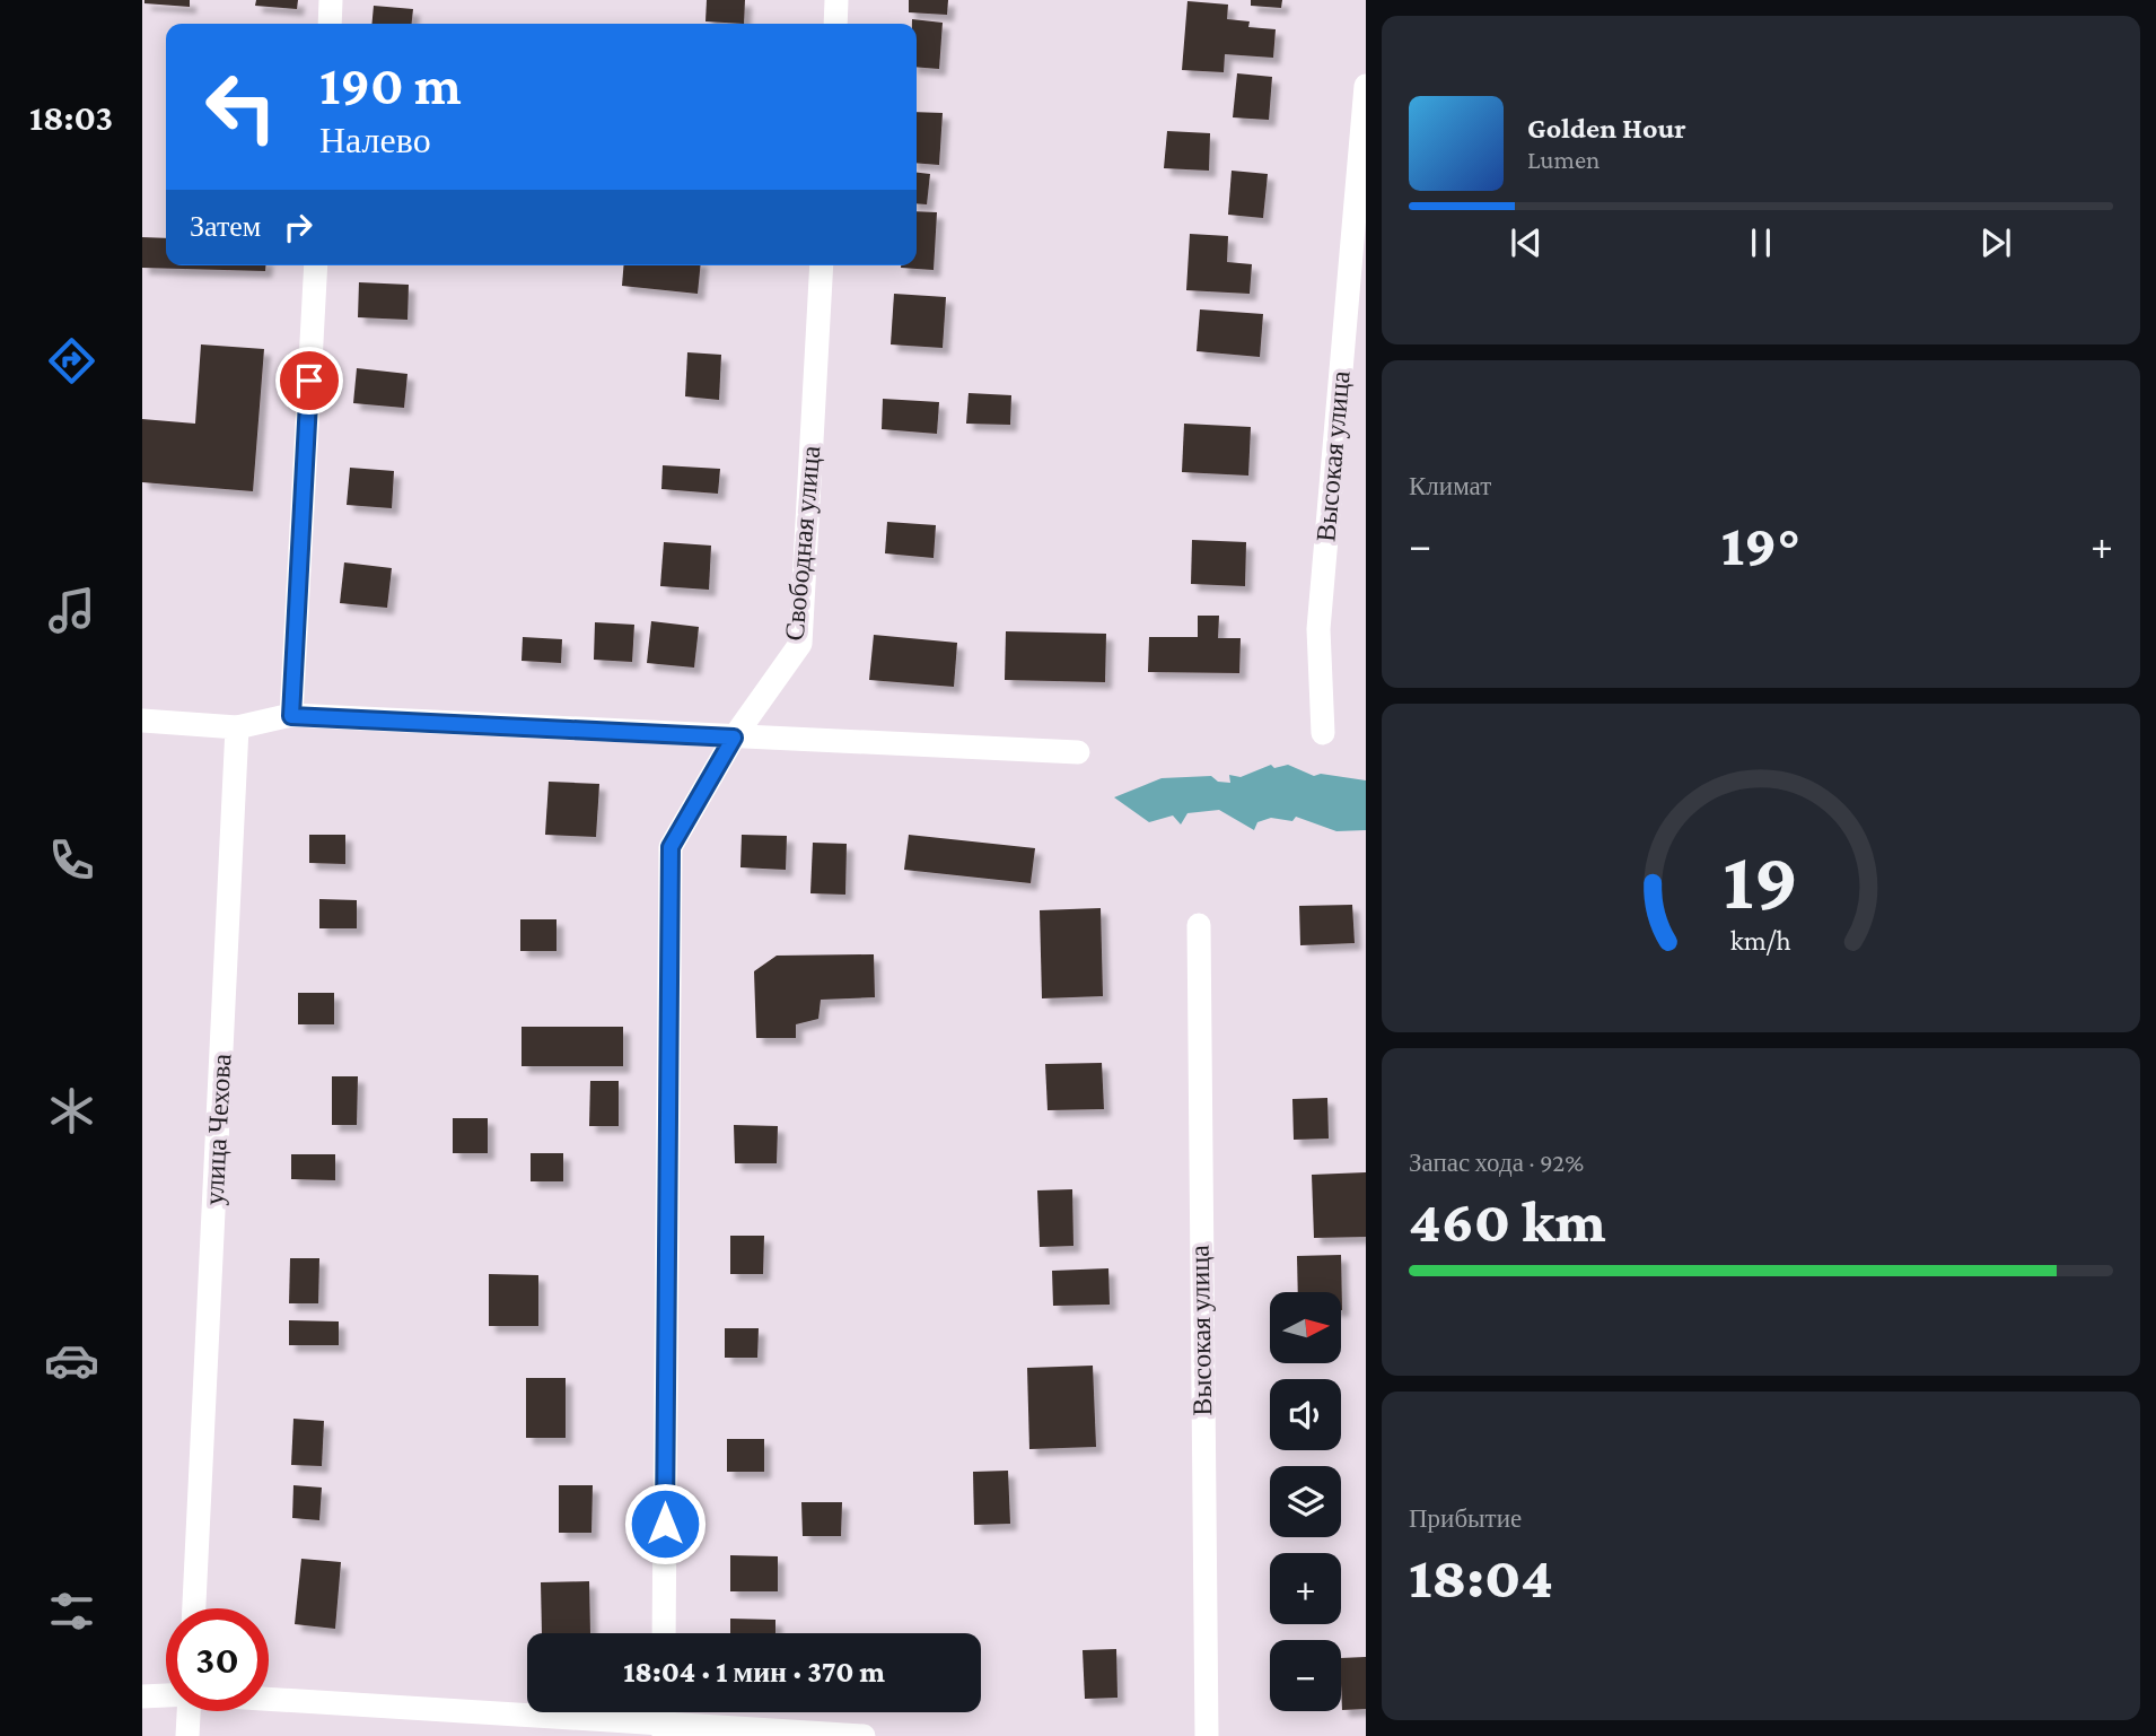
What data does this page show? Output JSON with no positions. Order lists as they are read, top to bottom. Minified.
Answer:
{"streets":{"street":["Высокая улица","Свободная улица","улица Чехова"]},"north":"right","page":{"tabs":"18:03","turn":["190 m","Налево"],"song":["Golden Hour","Lumen"],"then":"Затем","tile":["Климат",["Запас хода · 92%","460 km"],["Прибытие","18:04"]],"heat":["−","19°","+"],"map_buttons":["+","−"],"limit":"30","trip":"18:04 · 1 мин · 370 m","gauge":["19","km/h"]}}
